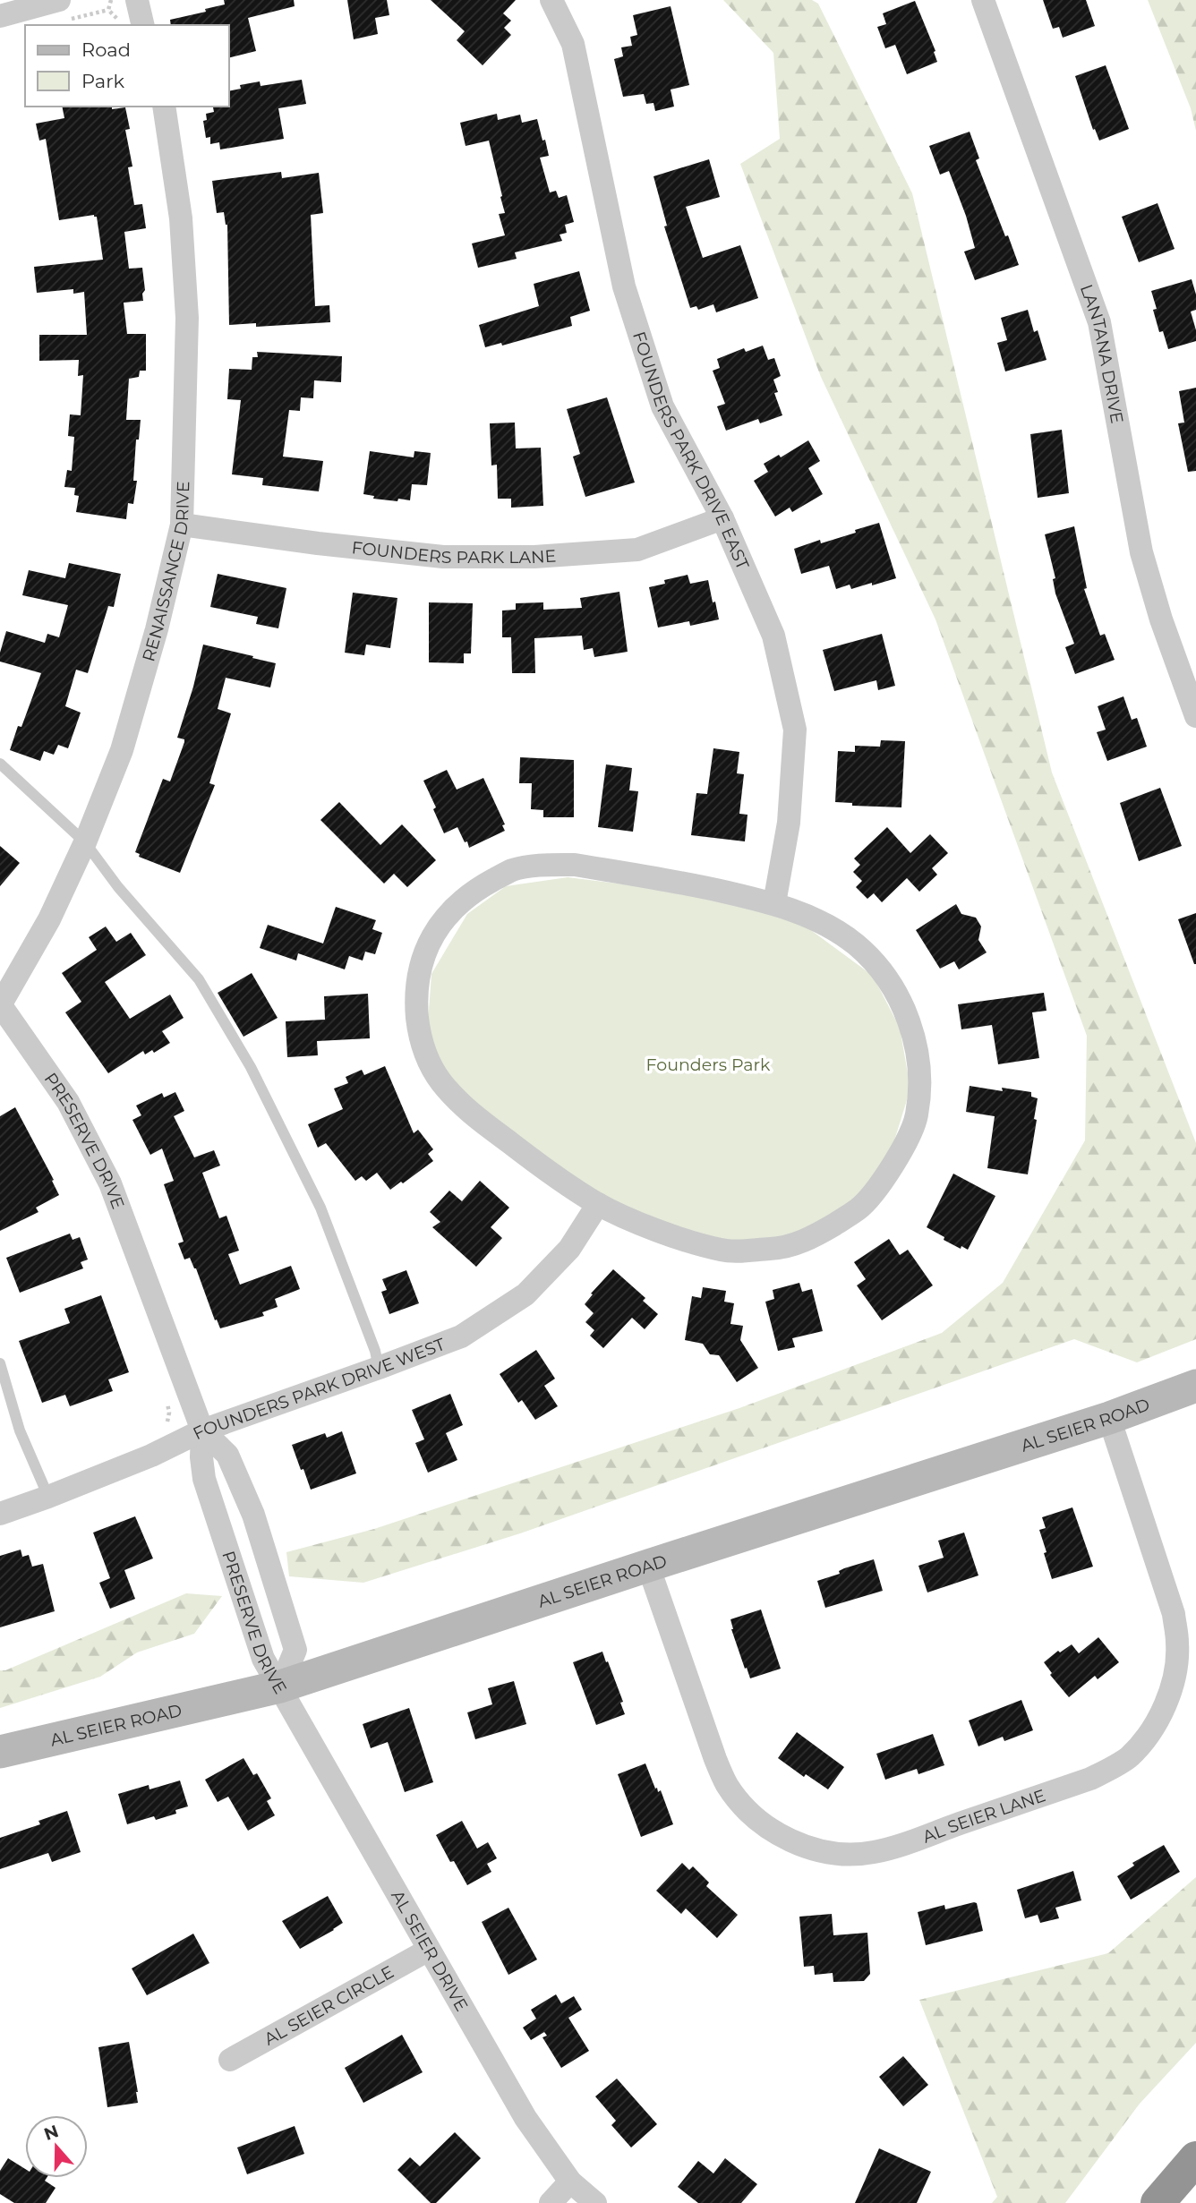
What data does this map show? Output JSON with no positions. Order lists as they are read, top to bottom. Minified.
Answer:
{"streets":{"street":["LANTANA DRIVE","FOUNDERS PARK DRIVE EAST","FOUNDERS PARK LANE","RENAISSANCE DRIVE","PRESERVE DRIVE","FOUNDERS PARK DRIVE WEST","AL SEIER ROAD","AL SEIER LANE","AL SEIER DRIVE","AL SEIER CIRCLE"]},"crossings":[["FOUNDERS PARK DRIVE EAST","FOUNDERS PARK LANE"],["FOUNDERS PARK LANE","RENAISSANCE DRIVE"],["RENAISSANCE DRIVE","PRESERVE DRIVE"],["PRESERVE DRIVE","FOUNDERS PARK DRIVE WEST"],["PRESERVE DRIVE","AL SEIER ROAD"],["PRESERVE DRIVE","AL SEIER DRIVE"],["AL SEIER ROAD","AL SEIER LANE"],["AL SEIER ROAD","AL SEIER DRIVE"],["AL SEIER DRIVE","AL SEIER CIRCLE"]],"parks":["Founders Park"],"legend":["Road","Park"],"north":"top"}
